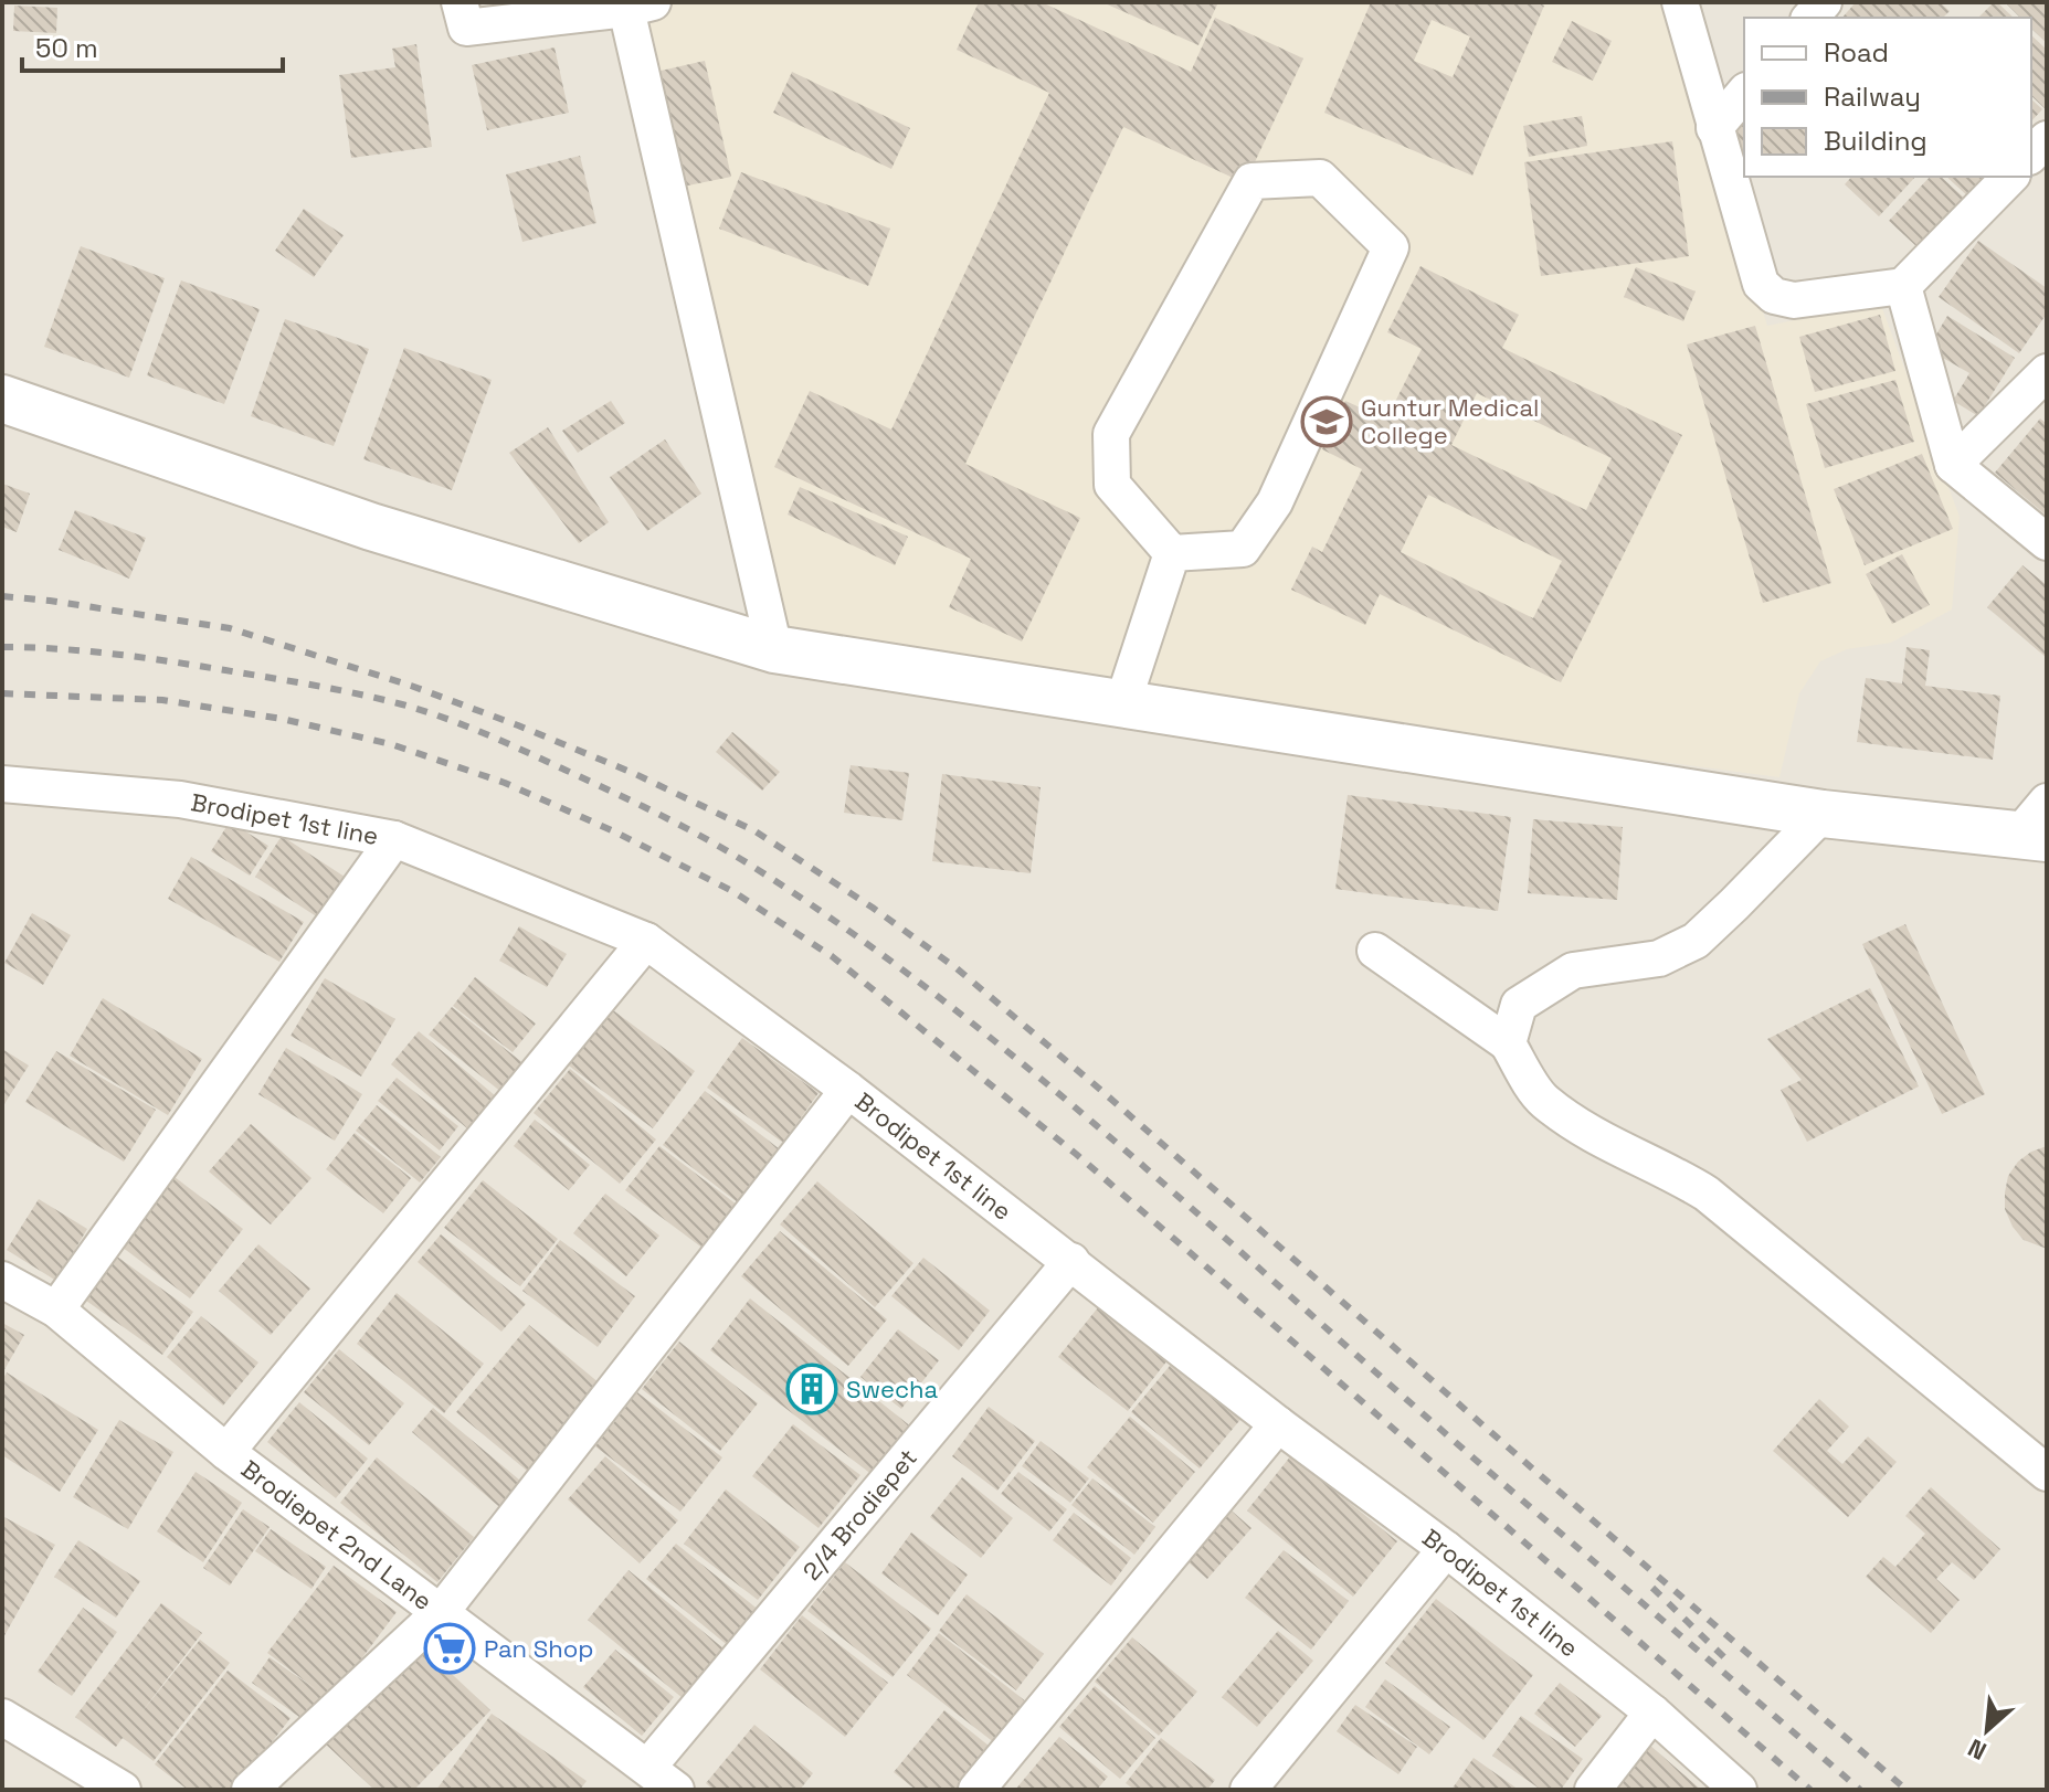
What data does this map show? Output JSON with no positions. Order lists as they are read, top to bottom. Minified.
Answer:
{"streets":{"street":["Brodipet 1st line","2/4 Brodiepet","Brodiepet 2nd Lane"]},"crossings":[["Brodipet 1st line","2/4 Brodiepet"],["2/4 Brodiepet","Brodiepet 2nd Lane"]],"places":{"school or university":["Guntur Medical College"],"building":["Swecha"],"supermarket":["Pan Shop"]},"legend":["Road","Railway","Building"],"scale_bar":"50 m","north":"bottom left"}
